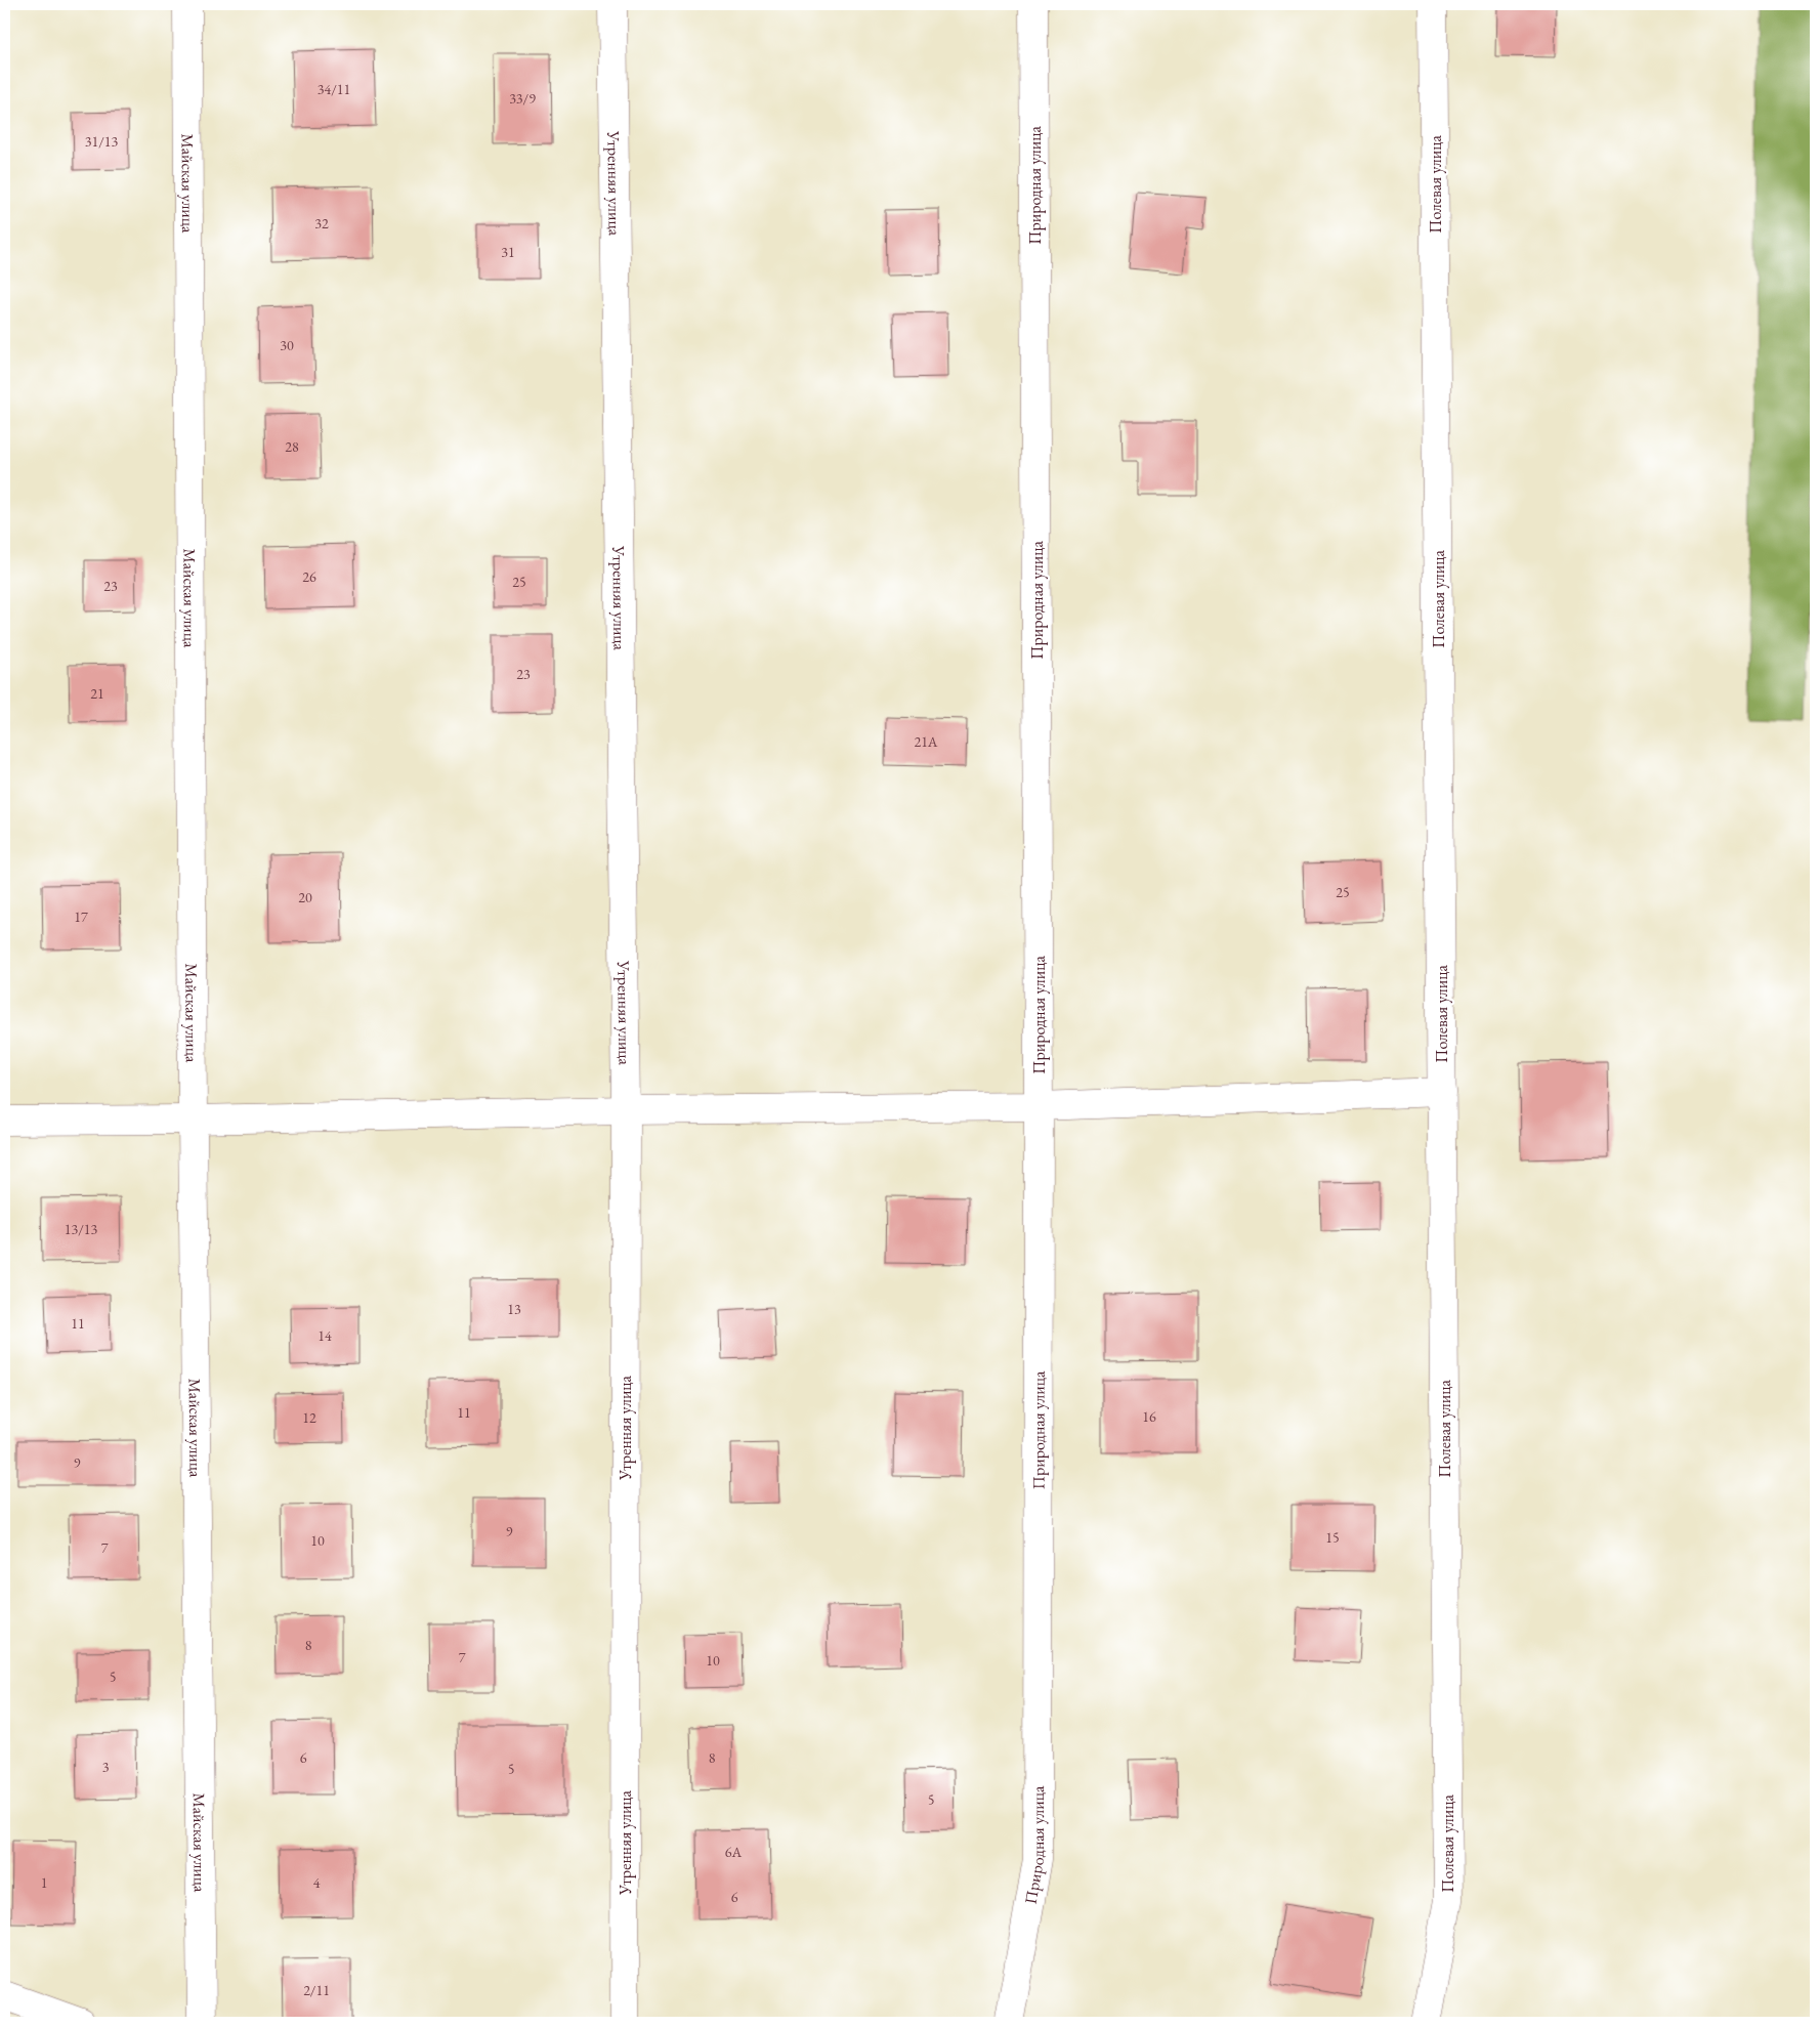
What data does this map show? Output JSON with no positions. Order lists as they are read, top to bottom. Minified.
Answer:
{"streets":{"street":["Майская улица","Утренняя улица","Полевая улица","Природная улица"]},"house_numbers":["34/11","33/9","31/13","32","31","30","28","26","25","23","23","21","21А","25","20","17","13/13","13","11","14","11","16","12","9","9","15","10","7","8","7","10","5","6","8","3","5","5","6А","1","4","6","2/11"]}
